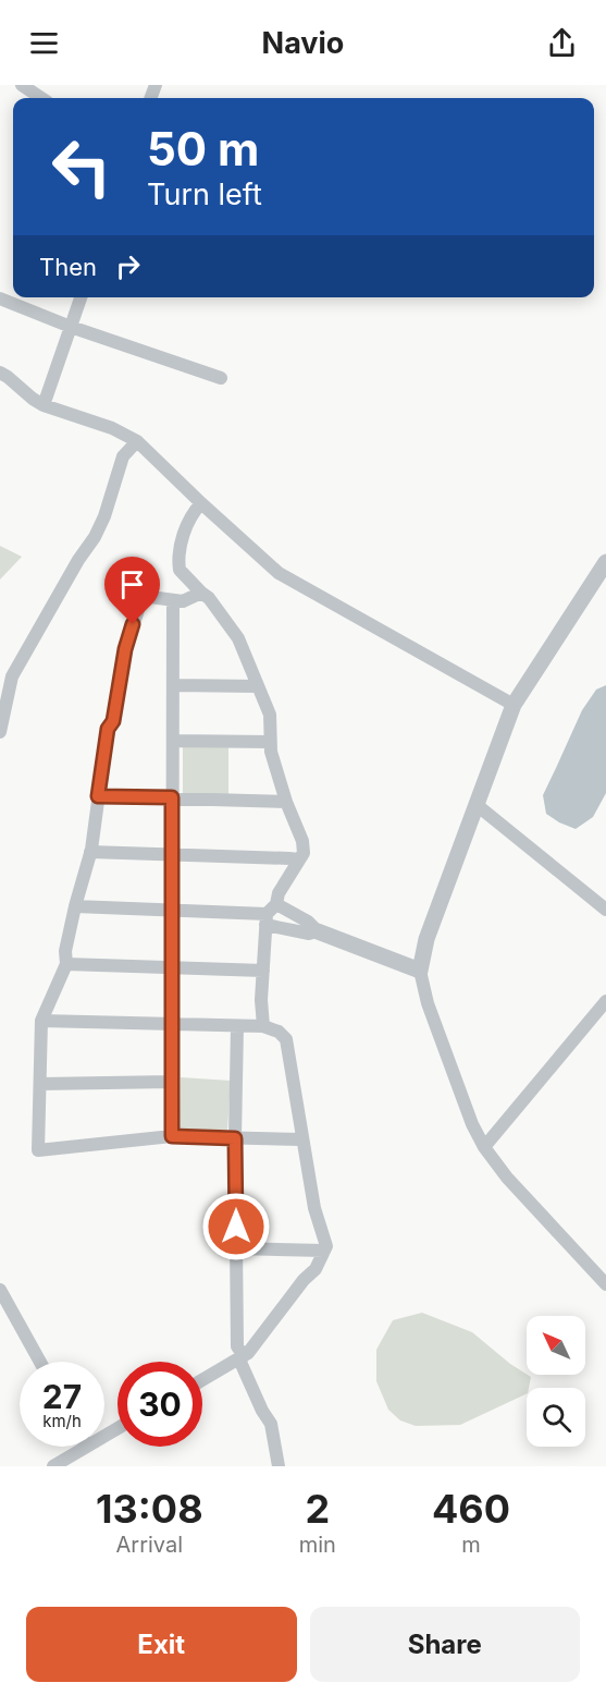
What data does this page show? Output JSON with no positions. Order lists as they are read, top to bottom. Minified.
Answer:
{"north":"top left","page":{"header":"Navio","turn":["50 m","Turn left"],"then":"Then","speed":"27 km/h","limit":"30","eta":["13:08","Arrival","2","min","460","m"],"buttons":["Exit","Share"]}}
